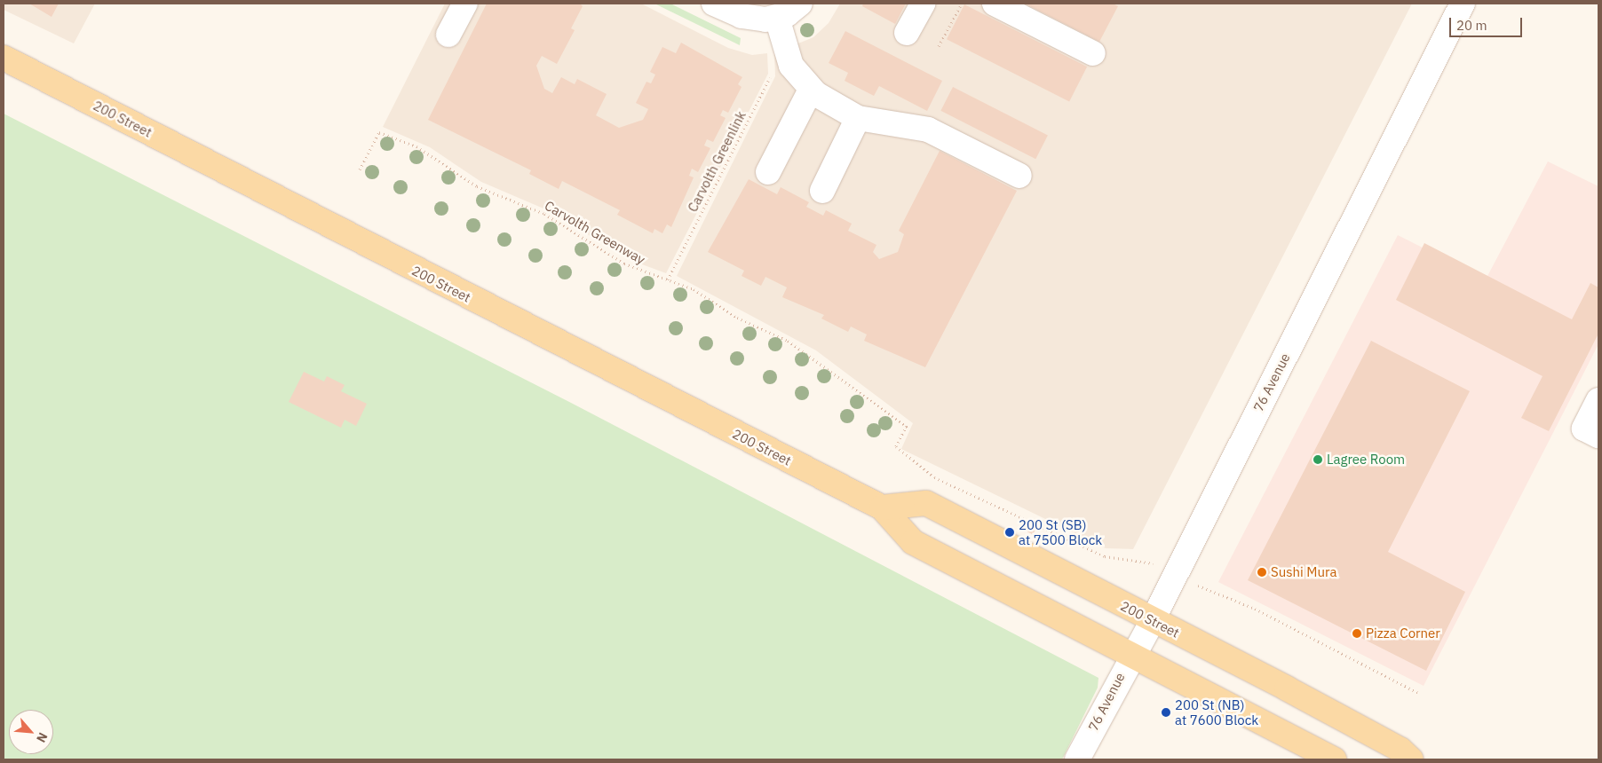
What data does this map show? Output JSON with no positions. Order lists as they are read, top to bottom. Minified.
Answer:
{"streets":{"main road":["200 Street"],"street":["76 Avenue"],"path":["Carvolth Greenlink","Carvolth Greenway"]},"crossings":[["200 Street","76 Avenue"],["Carvolth Greenlink","Carvolth Greenway"]],"places":["Lagree Room","200 St (SB) at 7500 Block","Sushi Mura","Pizza Corner","200 St (NB) at 7600 Block"],"scale_bar":"20 m","north":"bottom right"}
